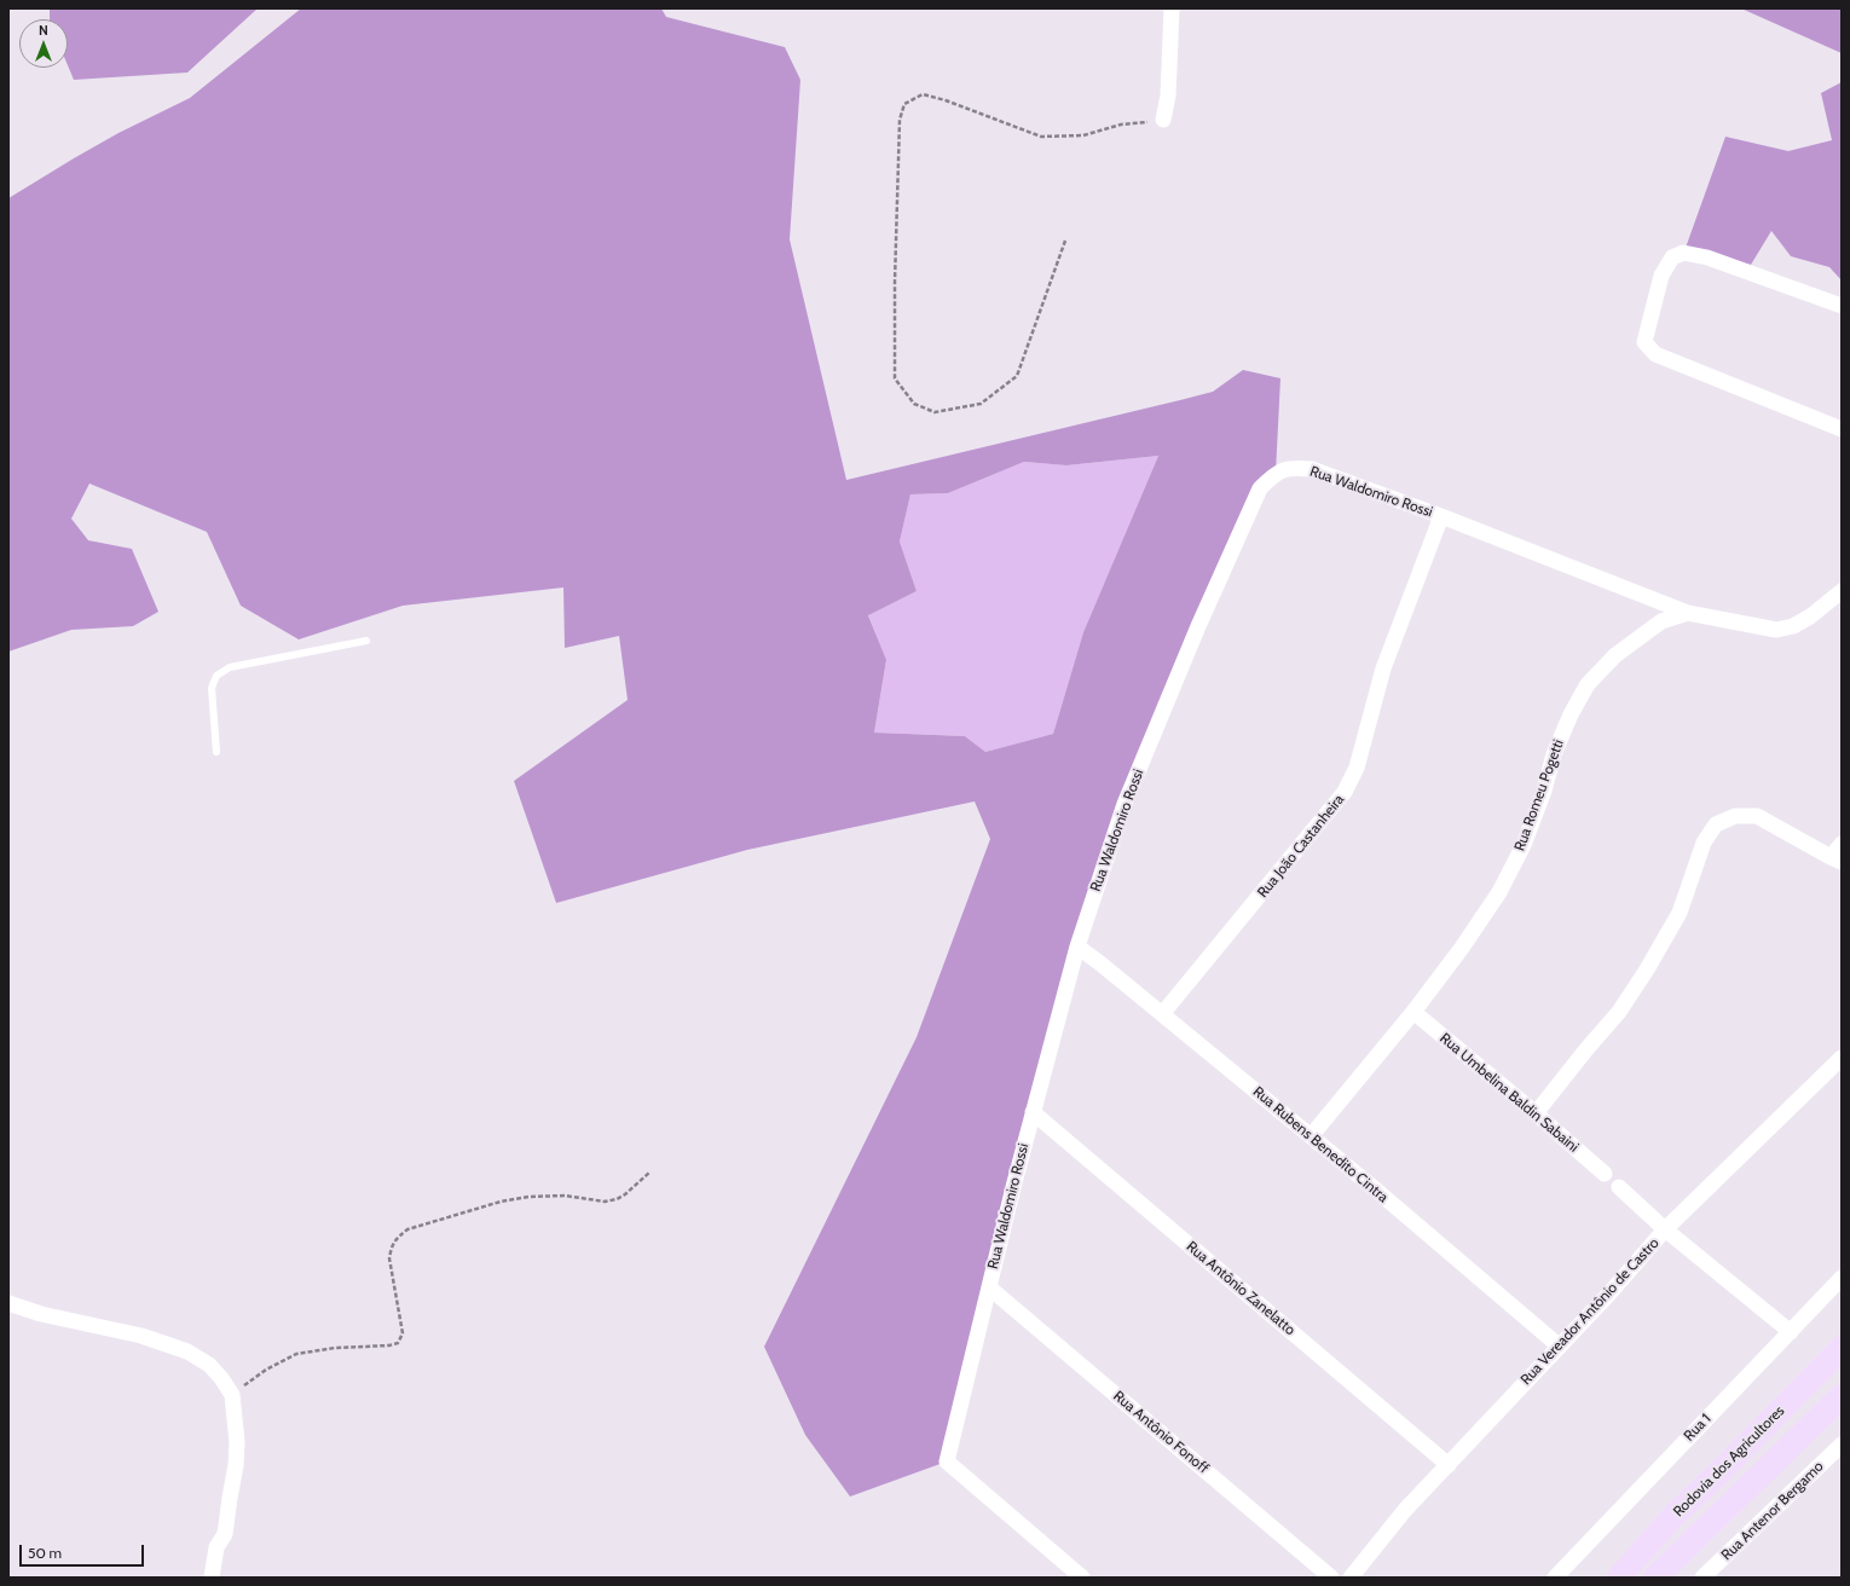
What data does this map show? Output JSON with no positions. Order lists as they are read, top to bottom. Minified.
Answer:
{"streets":{"main road":["Rodovia dos Agricultores"],"street":["Rua Waldomiro Rossi","Rua Romeu Pogetti","Rua João Castanheira","Rua Umbelina Baldin Sabaini","Rua Rubens Benedito Cintra","Rua Antônio Zanelatto","Rua Vereador Antônio de Castro","Rua 1","Rua Antônio Fonoff","Rua Antenor Bergamo"]},"crossings":[["Rua Waldomiro Rossi","Rua Romeu Pogetti"],["Rua Waldomiro Rossi","Rua João Castanheira"],["Rua Waldomiro Rossi","Rua Rubens Benedito Cintra"],["Rua Waldomiro Rossi","Rua Antônio Zanelatto"],["Rua Waldomiro Rossi","Rua Antônio Fonoff"],["Rua Romeu Pogetti","Rua Umbelina Baldin Sabaini"],["Rua Romeu Pogetti","Rua Rubens Benedito Cintra"],["Rua João Castanheira","Rua Rubens Benedito Cintra"],["Rua Rubens Benedito Cintra","Rua Vereador Antônio de Castro"],["Rua Antônio Zanelatto","Rua Vereador Antônio de Castro"]],"scale_bar":"50 m","north":"top"}
